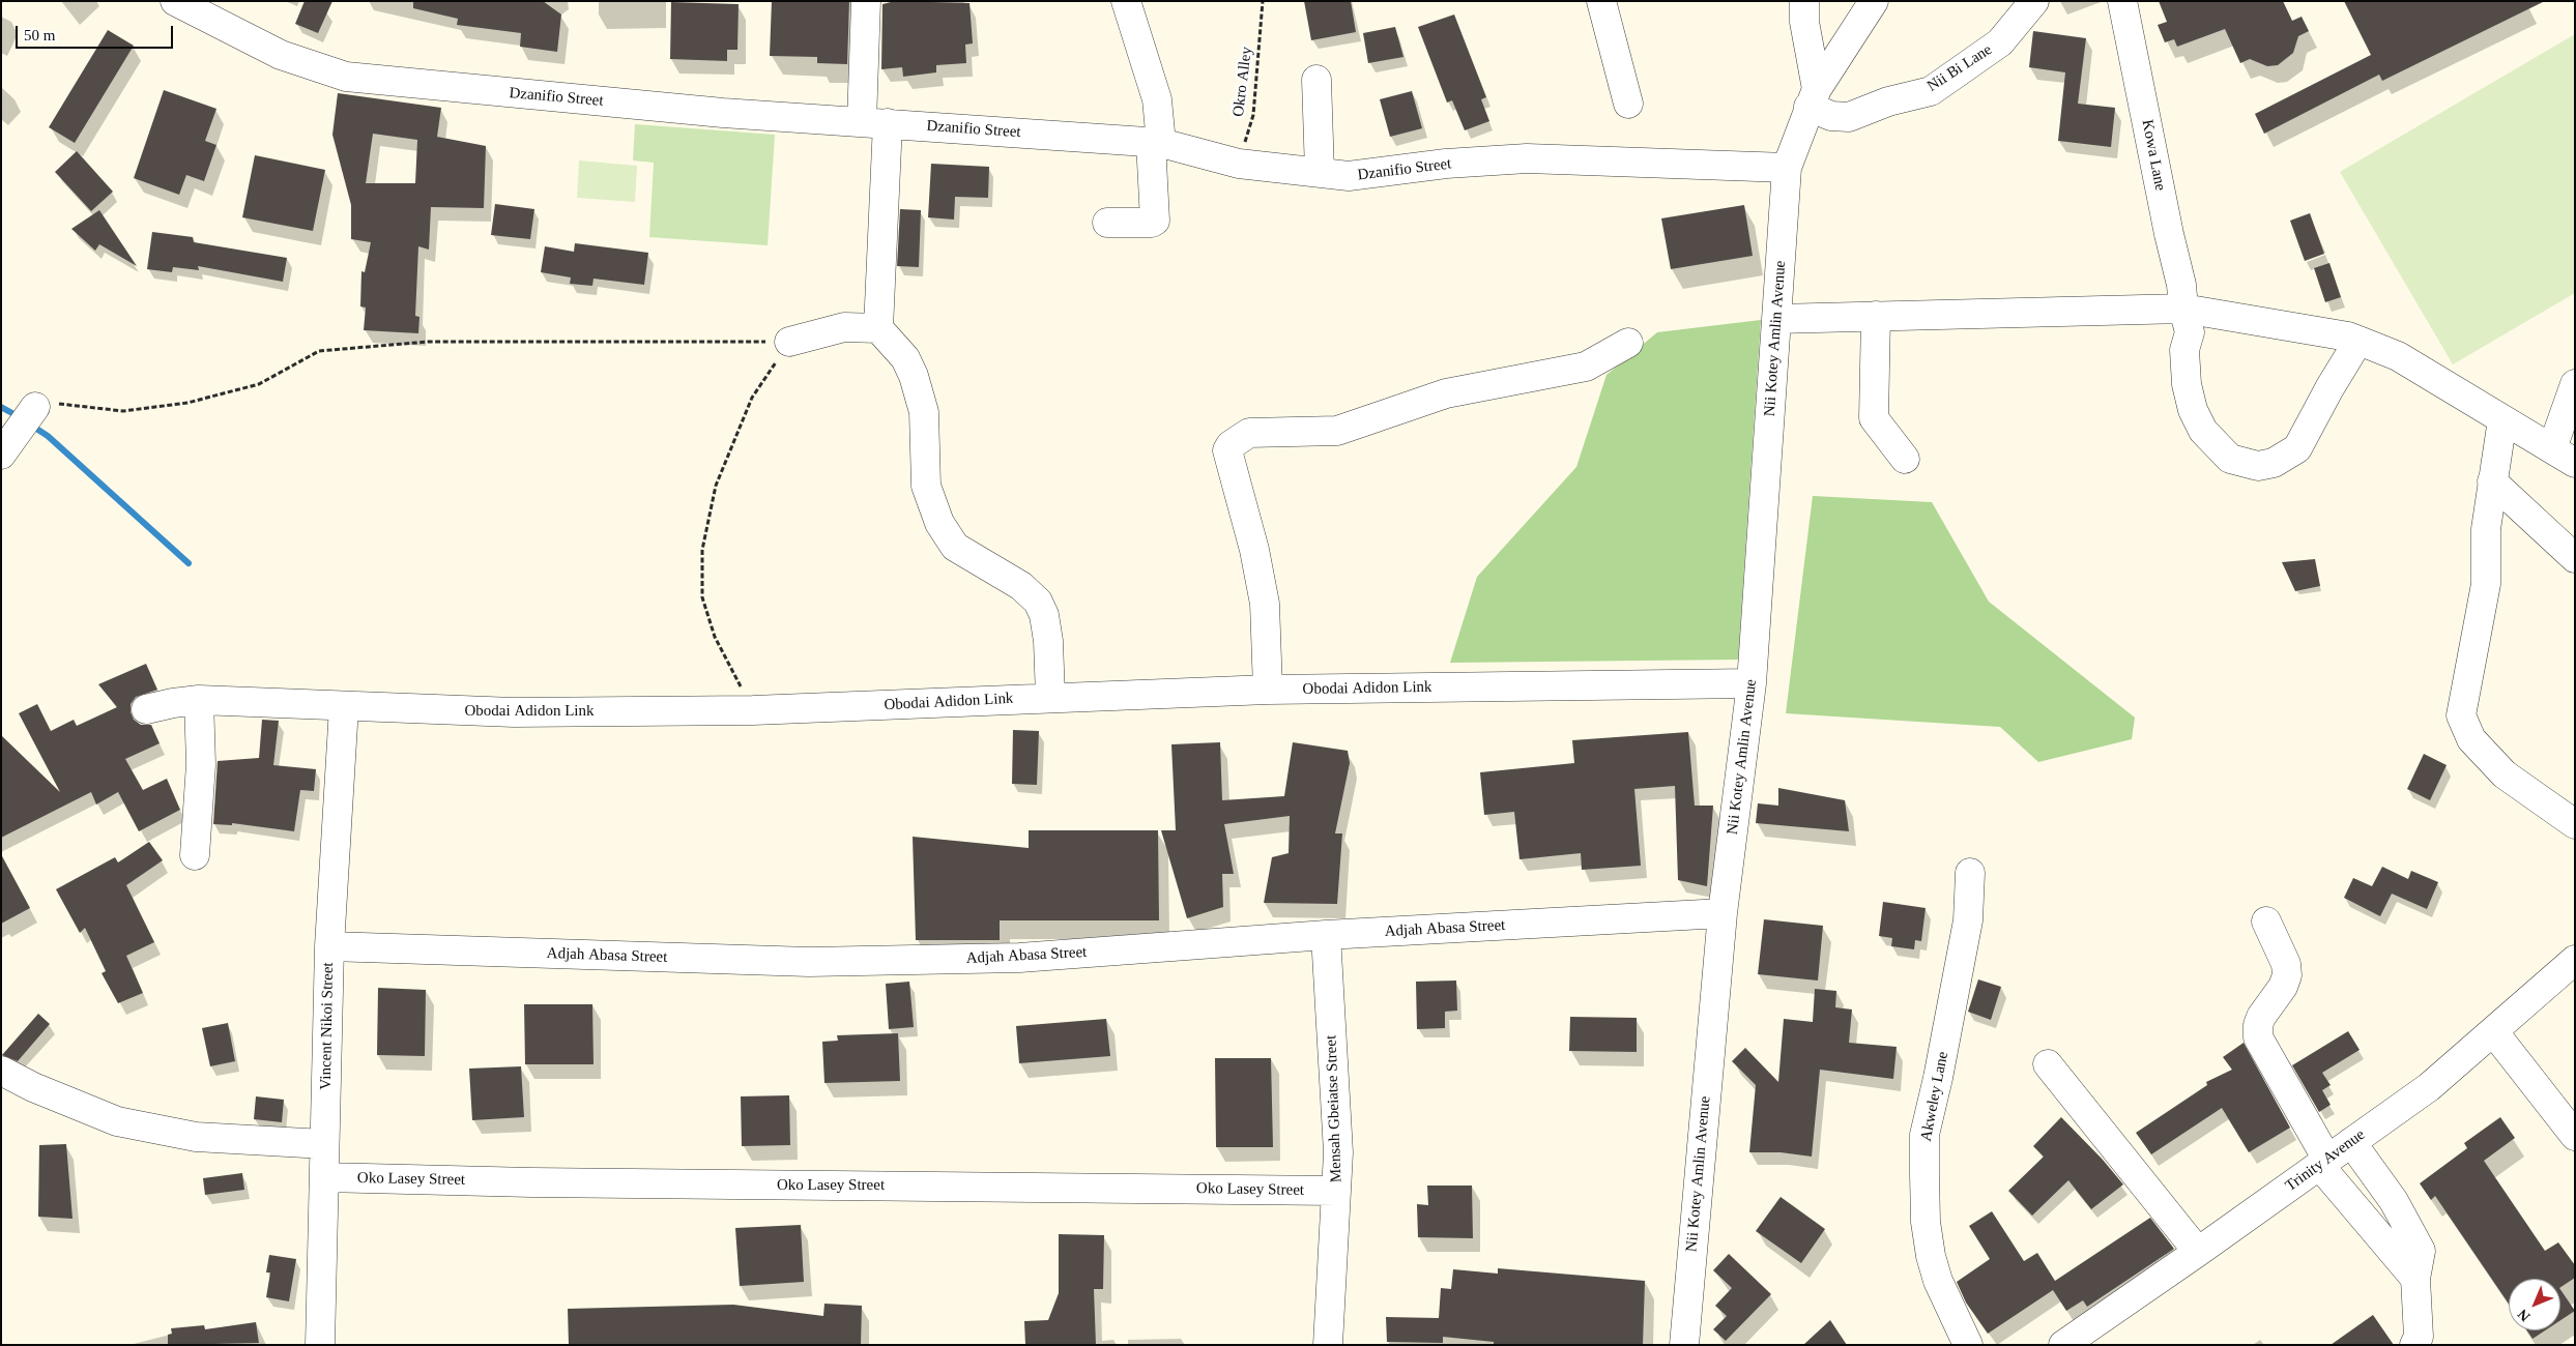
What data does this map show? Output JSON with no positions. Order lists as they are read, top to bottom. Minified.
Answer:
{"streets":{"street":["Nii Bi Lane","Dzanifio Street","Kowa Lane","Nii Kotey Amlin Avenue","Obodai Adidon Link","Adjah Abasa Street","Vincent Nikoi Street","Akweley Lane","Mensah Gbeiatse Street","Trinity Avenue","Oko Lasey Street"],"path":["Okro Alley"]},"crossings":[["Nii Bi Lane","Nii Kotey Amlin Avenue"],["Okro Alley","Dzanifio Street"],["Dzanifio Street","Nii Kotey Amlin Avenue"],["Nii Kotey Amlin Avenue","Obodai Adidon Link"],["Nii Kotey Amlin Avenue","Adjah Abasa Street"],["Obodai Adidon Link","Vincent Nikoi Street"],["Adjah Abasa Street","Vincent Nikoi Street"],["Adjah Abasa Street","Mensah Gbeiatse Street"],["Vincent Nikoi Street","Oko Lasey Street"],["Mensah Gbeiatse Street","Oko Lasey Street"]],"scale_bar":"50 m","north":"bottom left"}
